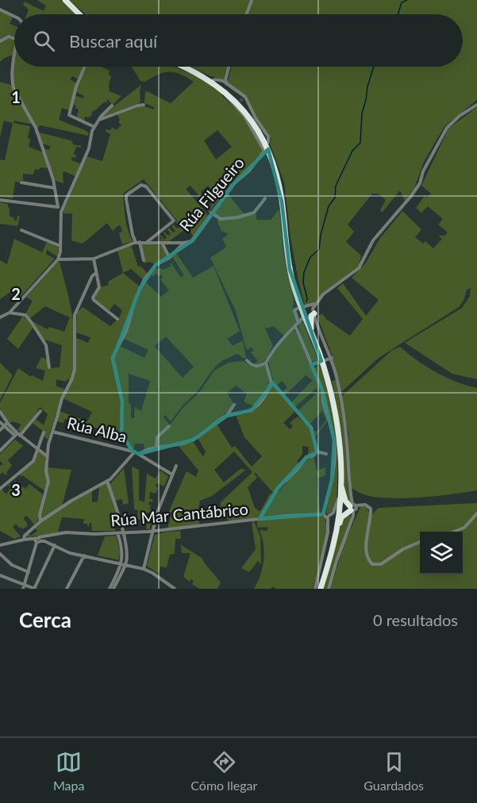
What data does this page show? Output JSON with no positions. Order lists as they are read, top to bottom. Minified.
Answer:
{"streets":{"street":["Rúa Filgueiro","Rúa Alba","Rúa Mar Cantábrico"]},"page":{"search":"Buscar aquí","heading":["Cerca","0 resultados"],"nav":["Mapa","Cómo llegar","Guardados"]},"grid":{"rows":["1","2","3"]}}
